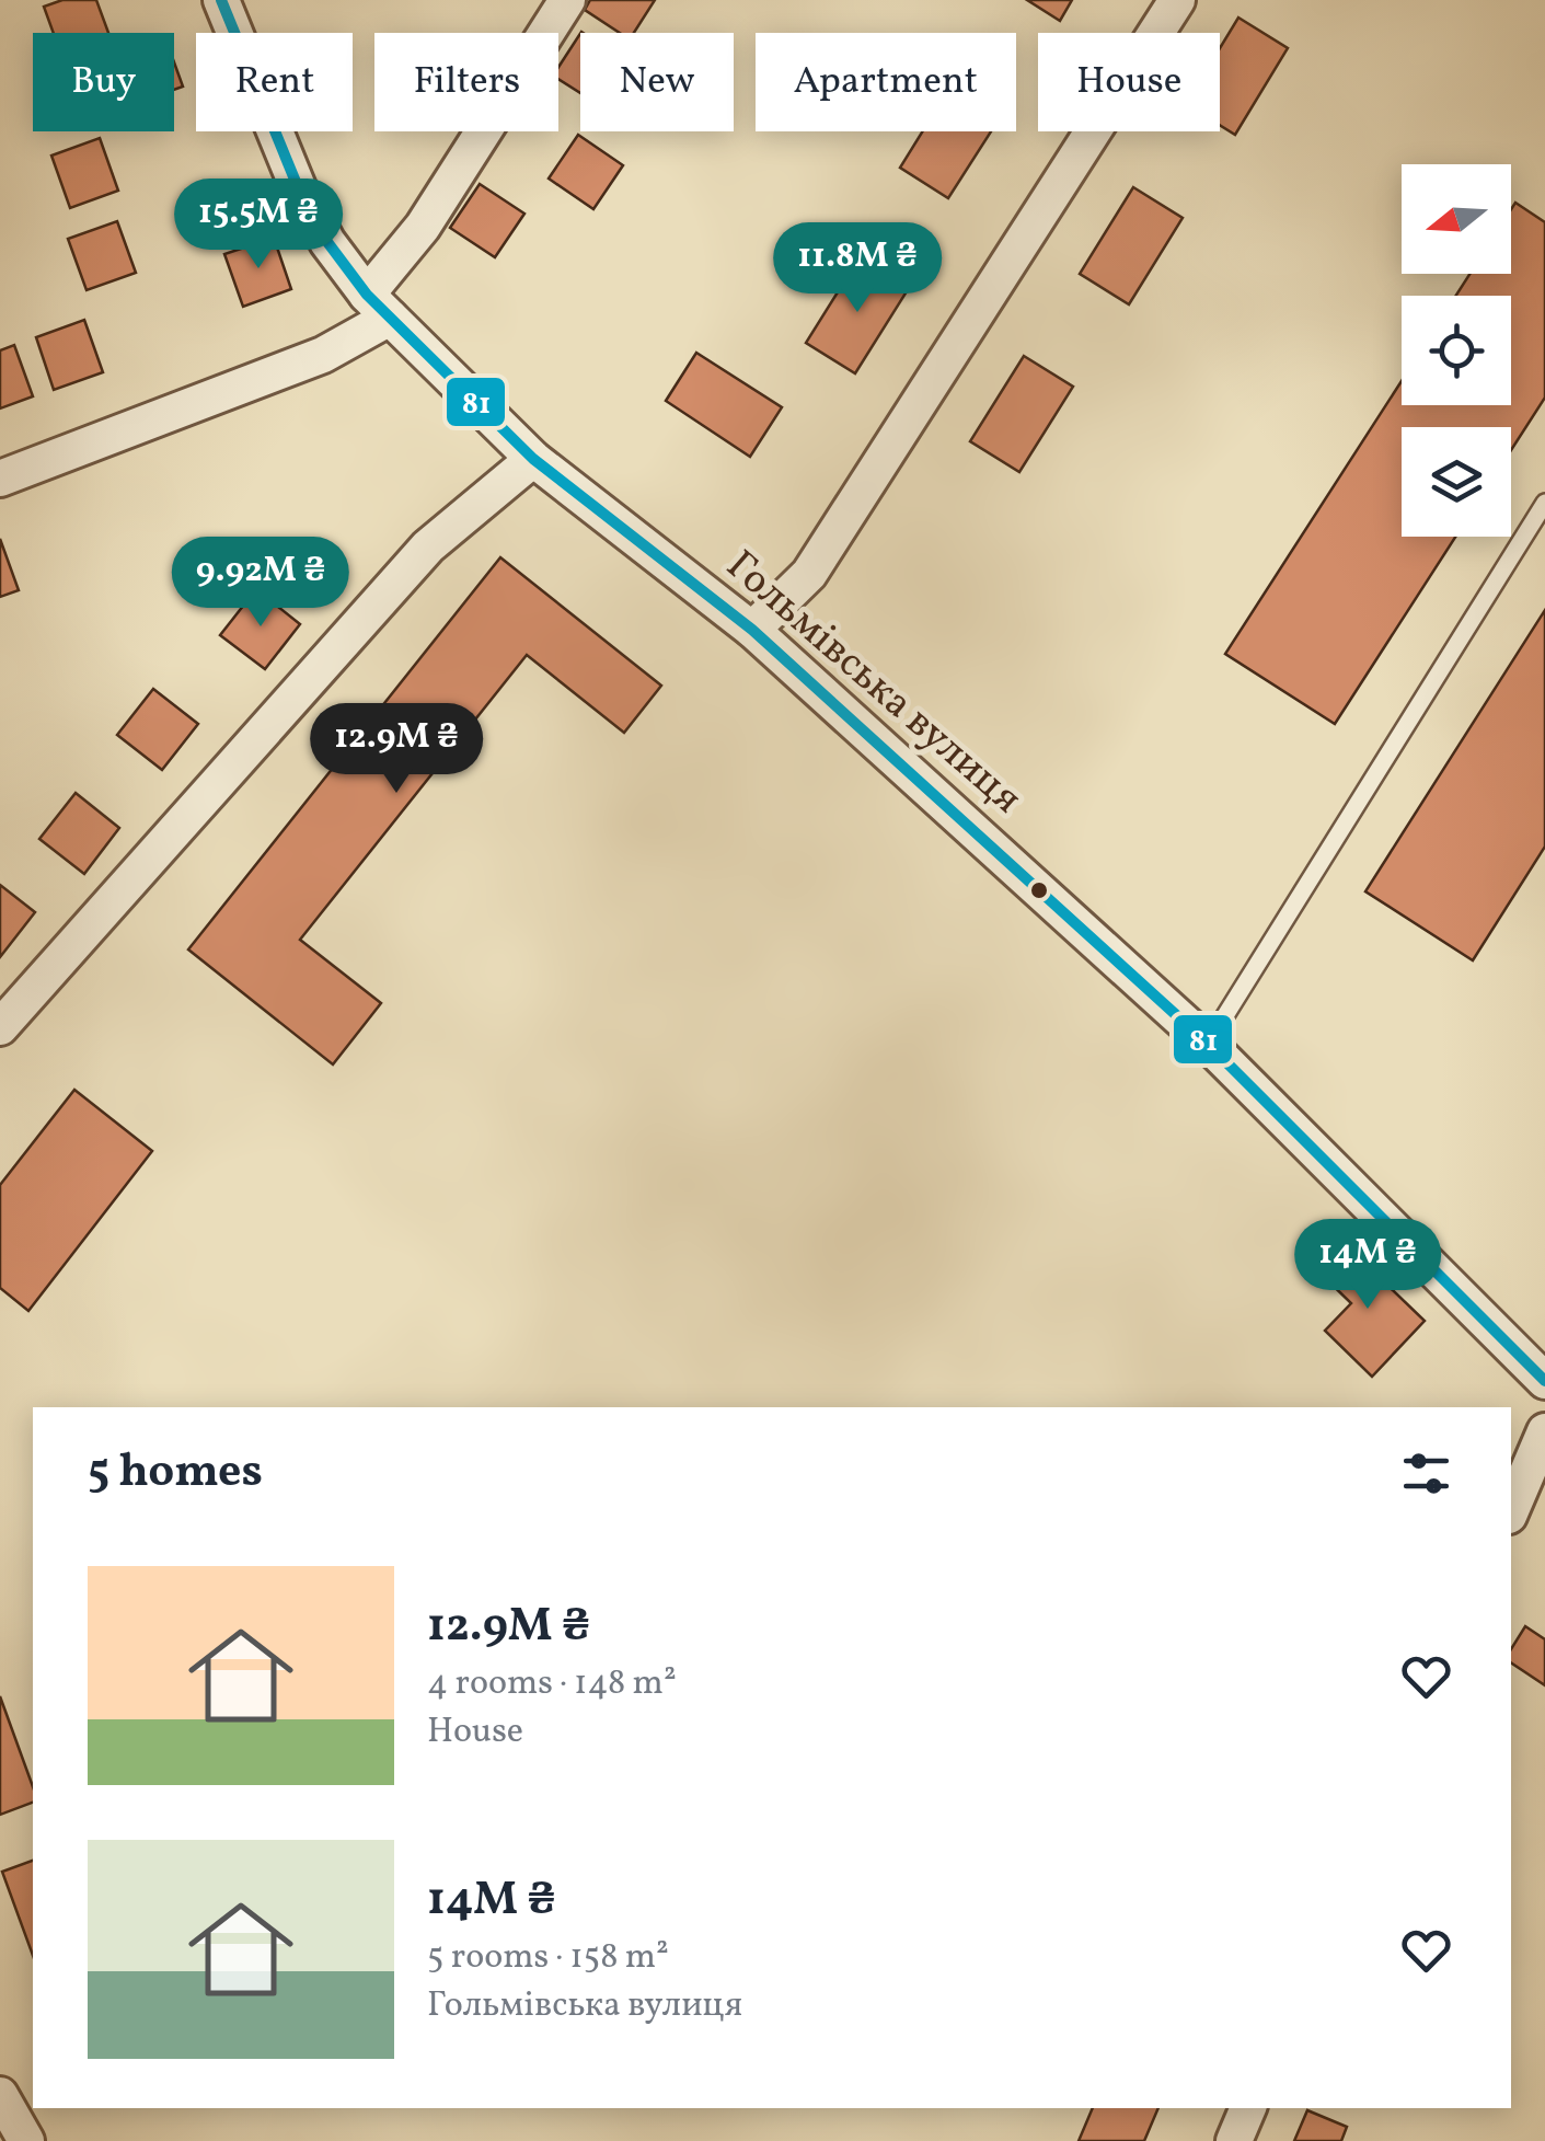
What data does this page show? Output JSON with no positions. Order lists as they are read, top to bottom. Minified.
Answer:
{"streets":{"street":["Гольмівська вулиця"]},"lines":["transit line 81"],"north":"left","page":{"chip":["Buy","Rent","Filters","New","Apartment","House"],"price":["15.5M ₴","11.8M ₴","9.92M ₴","12.9M ₴","14M ₴"],"heading":"5 homes","list":[{"name":"12.9M ₴","note":"4 rooms · 148 m² · House"},{"name":"14M ₴","note":"5 rooms · 158 m² · Гольмівська вулиця"}]}}
